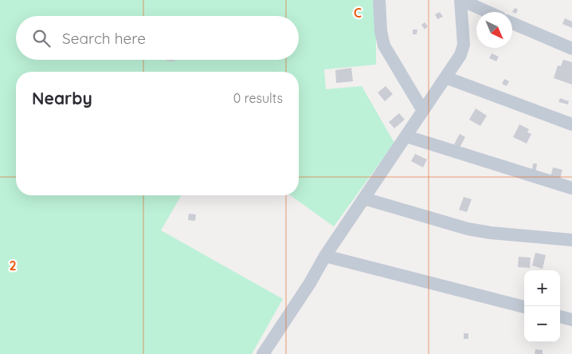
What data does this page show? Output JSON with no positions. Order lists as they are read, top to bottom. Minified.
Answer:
{"north":"bottom right","page":{"search":"Search here","heading":["Nearby","0 results"],"map_buttons":["+","−"]},"grid":{"columns":["C"],"rows":["2"]}}
